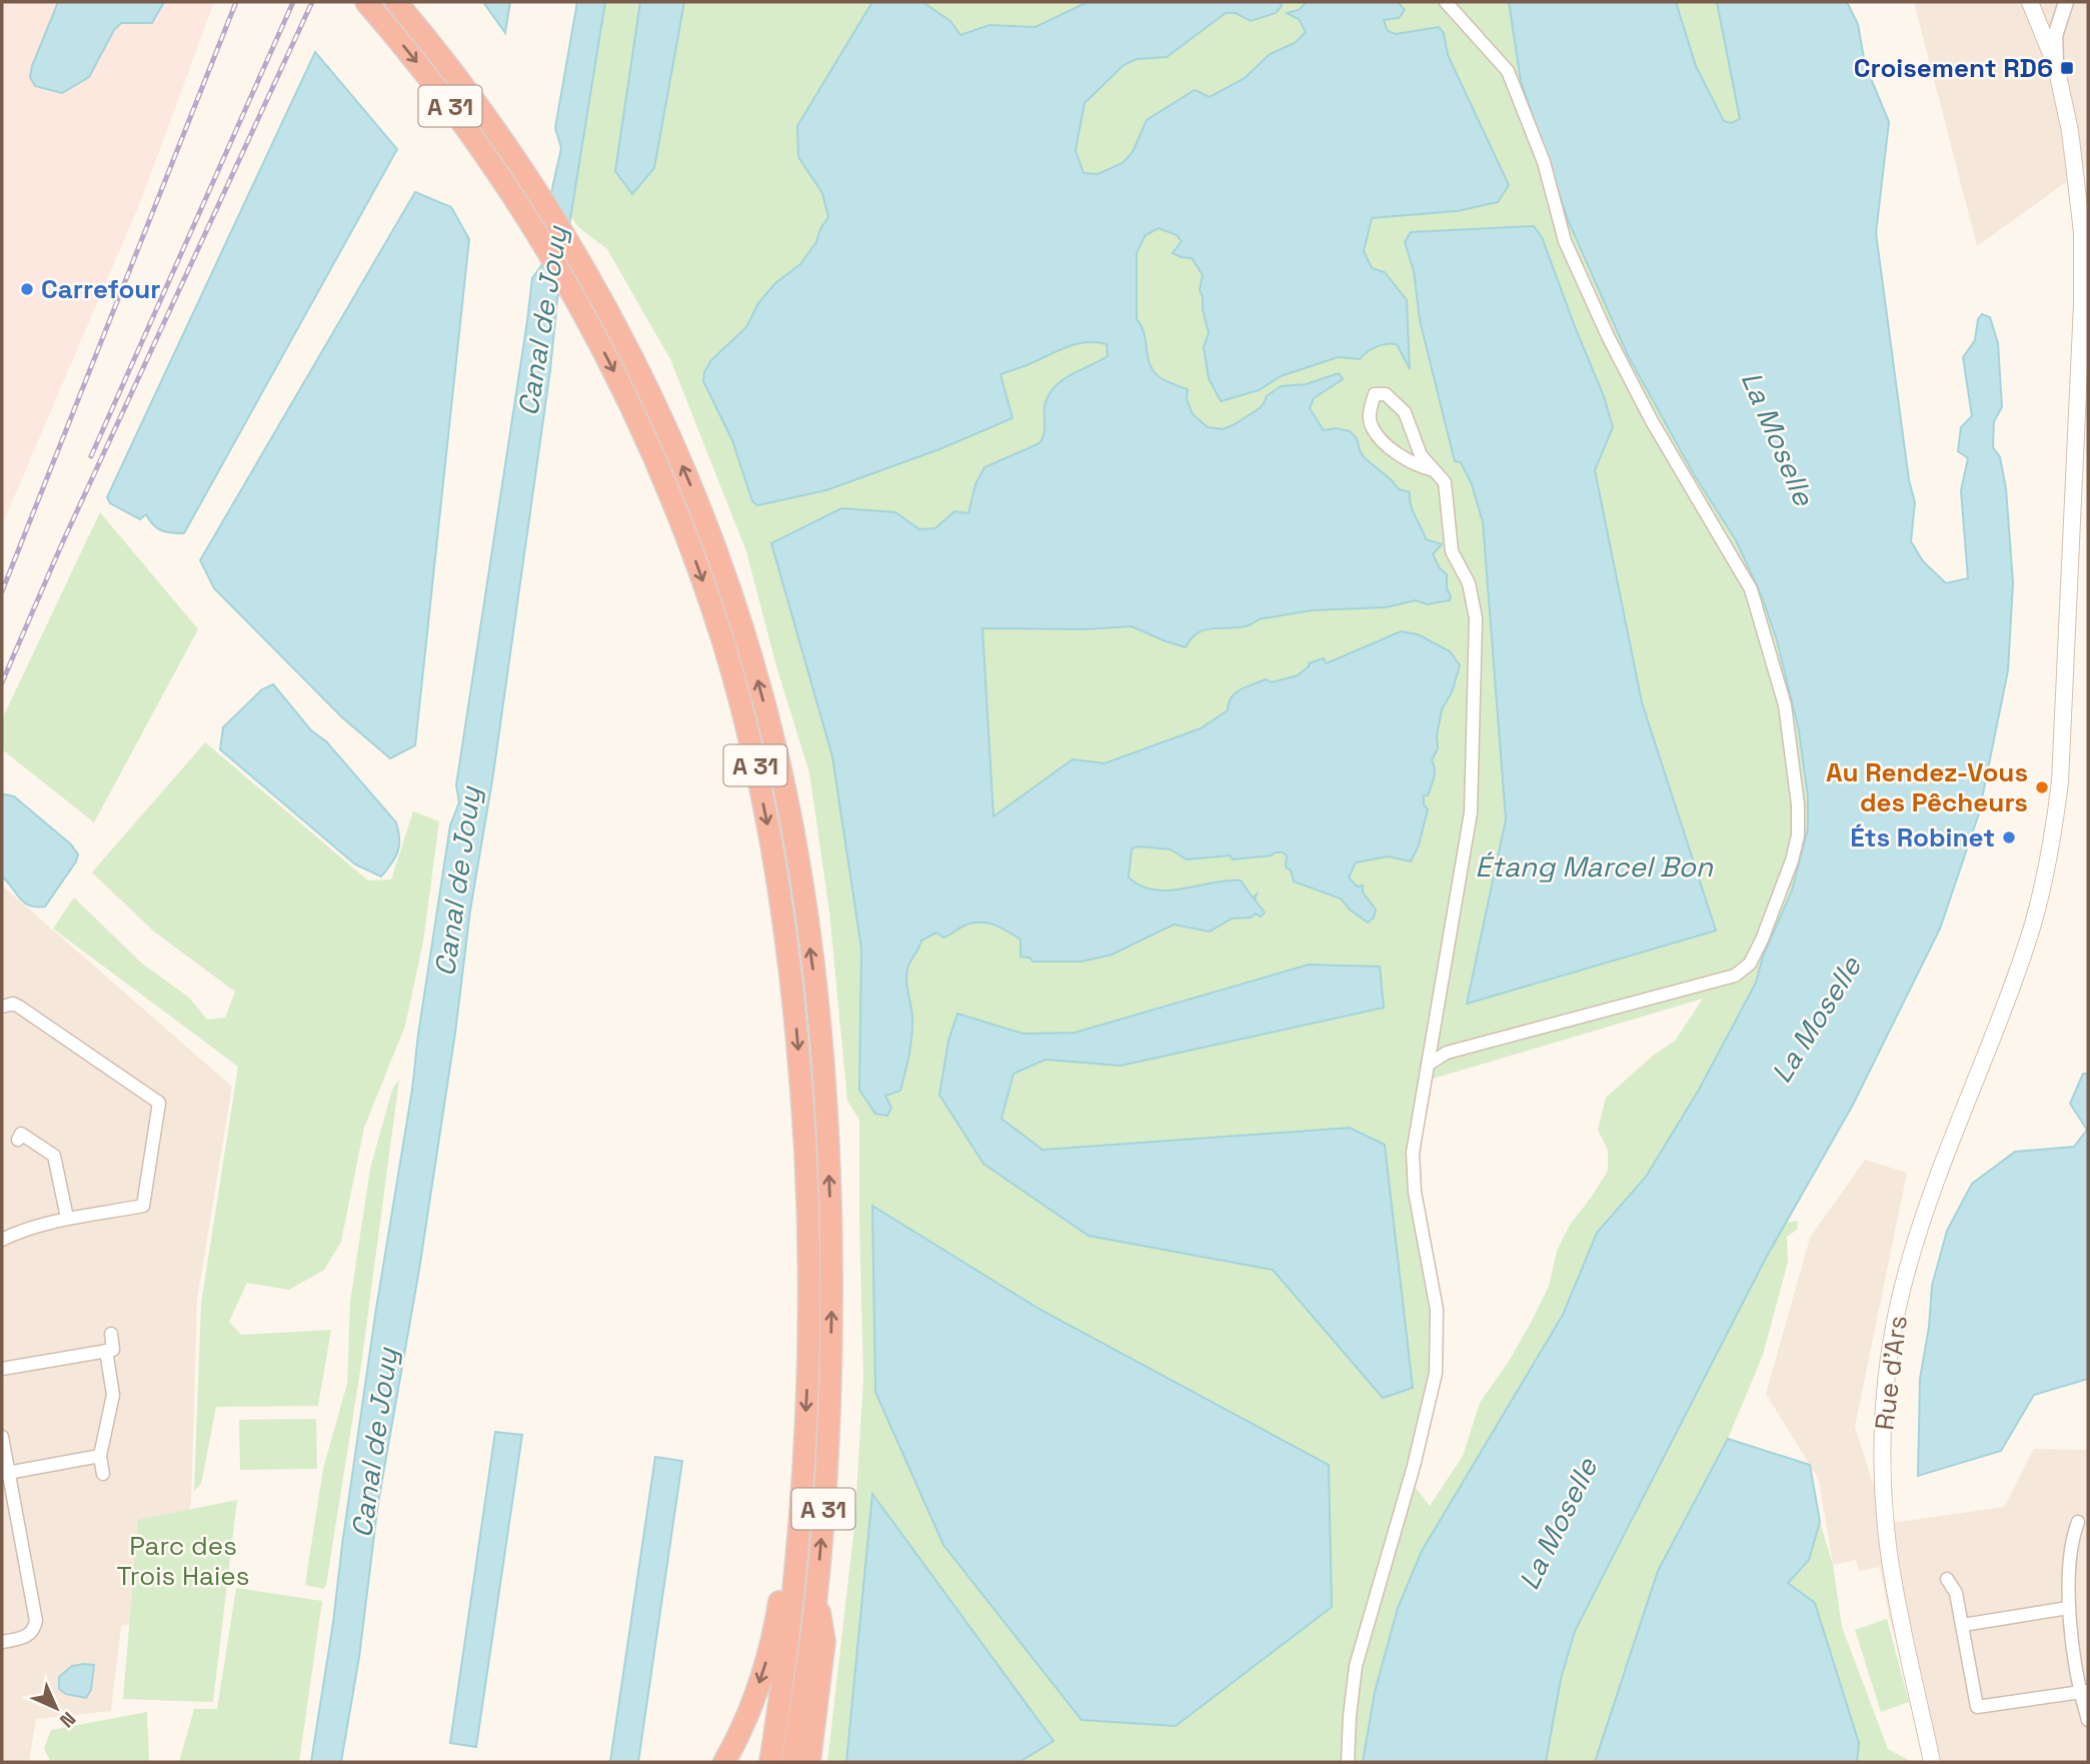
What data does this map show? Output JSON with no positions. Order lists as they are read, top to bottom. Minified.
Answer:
{"streets":{"highway":["A 31"],"main road":["Rue d'Ars"]},"water":["Canal de Jouy","La Moselle","Étang Marcel Bon"],"parks":["Parc des Trois Haies"],"places":{"transit":["Croisement RD6"],"other":["Carrefour","Au Rendez-Vous des Pêcheurs","Éts Robinet"]},"north":"bottom right"}
